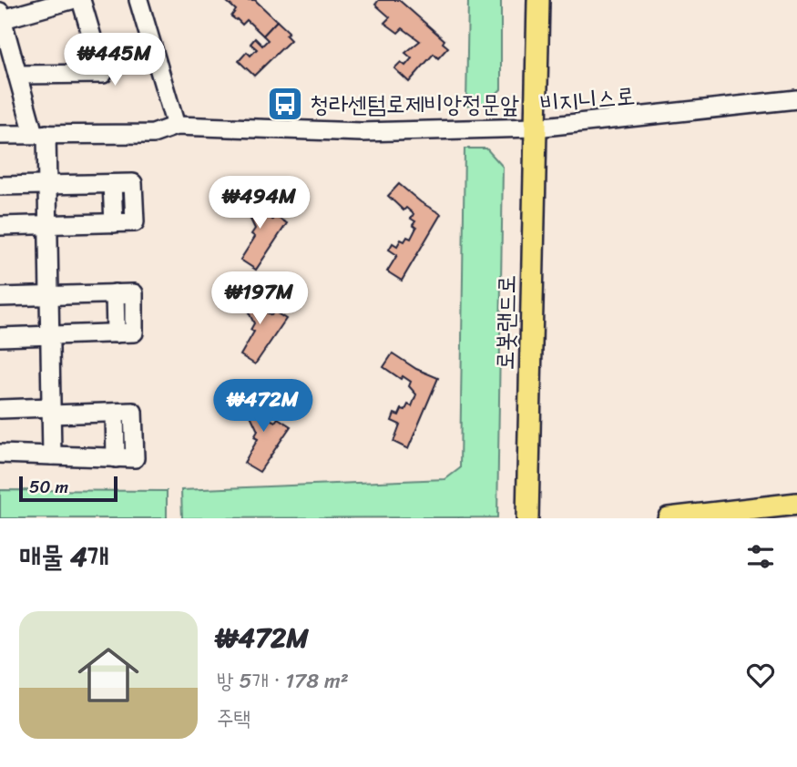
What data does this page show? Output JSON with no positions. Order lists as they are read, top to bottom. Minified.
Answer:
{"streets":{"main road":["로봇랜드로"],"street":["비지니스로"]},"crossings":[["비지니스로","로봇랜드로"]],"places":{"bus stop":["청라센텀로제비앙정문앞"]},"scale_bar":"50 m","page":{"price":["₩445M","₩494M","₩197M","₩472M"],"scale":"50 m","heading":"매물 4개","list":[{"name":"₩472M","note":"방 5개 · 178 m² · 주택"}]}}
